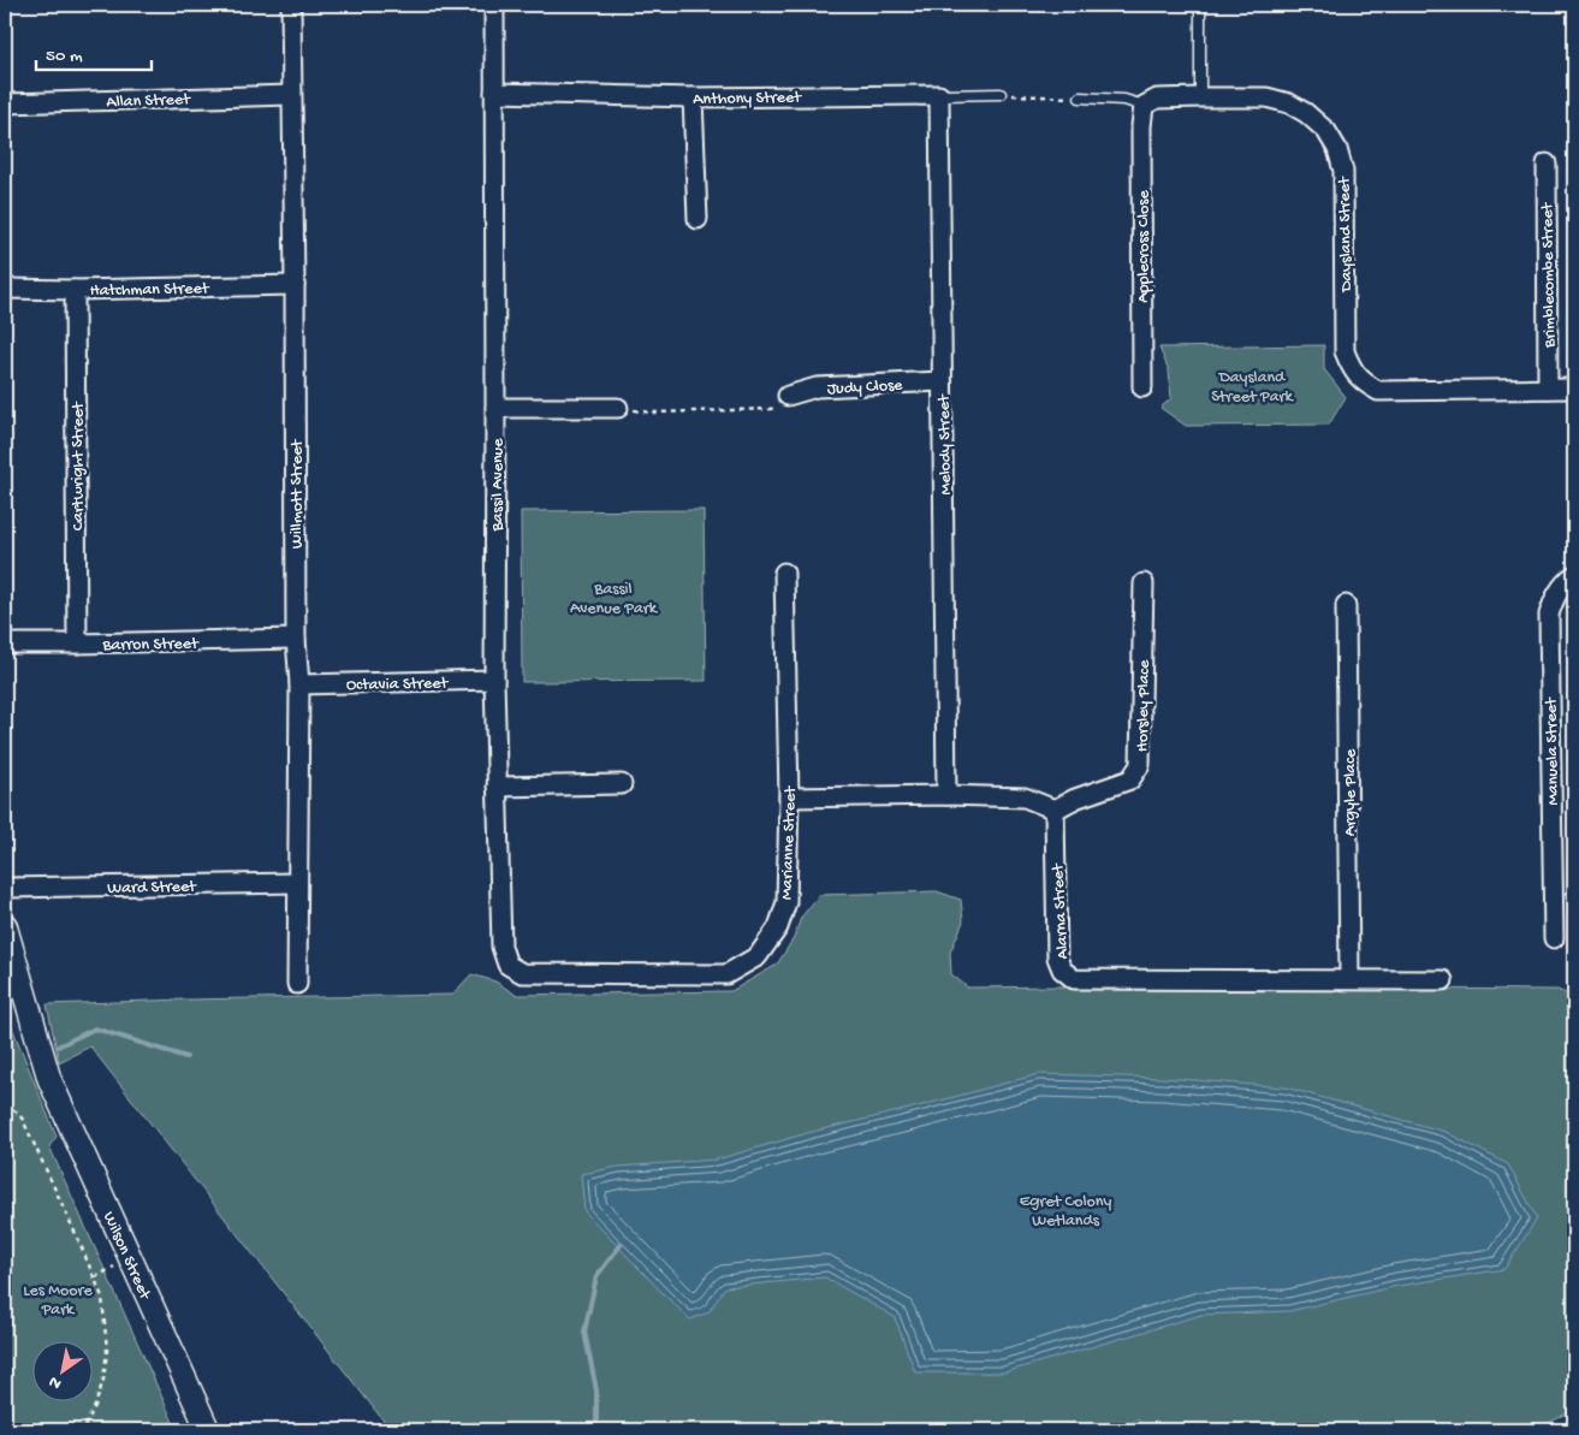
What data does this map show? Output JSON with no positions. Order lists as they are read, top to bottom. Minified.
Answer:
{"streets":{"street":["Anthony Street","Allan Street","Daysland Street","Applecross Close","Brimblecombe Street","Hatchman Street","Judy Close","Melody Street","Cartwright Street","Bassil Avenue","Willmott Street","Barron Street","Octavia Street","Horsley Place","Manuela Street","Argyle Place","Marianne Street","Ward Street","Alarna Street","Wilson Street"]},"crossings":[["Anthony Street","Melody Street"],["Anthony Street","Bassil Avenue"],["Allan Street","Willmott Street"],["Daysland Street","Applecross Close"],["Daysland Street","Brimblecombe Street"],["Hatchman Street","Cartwright Street"],["Hatchman Street","Willmott Street"],["Judy Close","Melody Street"],["Cartwright Street","Barron Street"],["Bassil Avenue","Octavia Street"],["Bassil Avenue","Marianne Street"],["Willmott Street","Barron Street"],["Willmott Street","Octavia Street"],["Willmott Street","Ward Street"],["Horsley Place","Alarna Street"],["Argyle Place","Alarna Street"]],"parks":["Daysland Street Park","Bassil Avenue Park","Egret Colony Wetlands","Les Moore Park"],"scale_bar":"50 m","north":"bottom left"}
